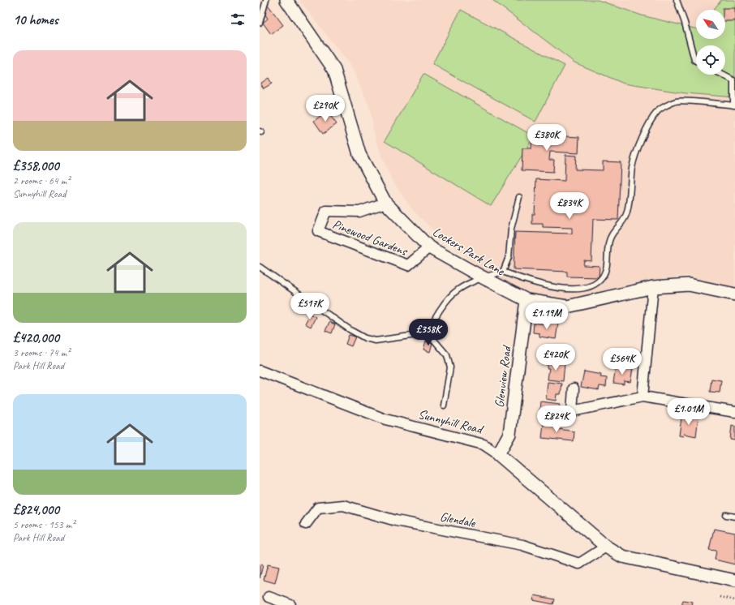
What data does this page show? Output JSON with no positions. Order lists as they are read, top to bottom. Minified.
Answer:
{"streets":{"street":["Pinewood Gardens","Lockers Park Lane","Glenview Road","Sunnyhill Road","Glendale"]},"crossings":[["Pinewood Gardens","Lockers Park Lane"],["Lockers Park Lane","Glenview Road"],["Glenview Road","Sunnyhill Road"],["Sunnyhill Road","Glendale"]],"north":"top left","page":{"heading":"10 homes","list":[{"name":"£358,000","note":"2 rooms · 64 m² · Sunnyhill Road"},{"name":"£420,000","note":"3 rooms · 74 m² · Park Hill Road"},{"name":"£824,000","note":"5 rooms · 153 m² · Park Hill Road"}],"price":["£290K","£380K","£834K","£517K","£1.19M","£358K","£420K","£564K","£1.01M","£824K"]}}
